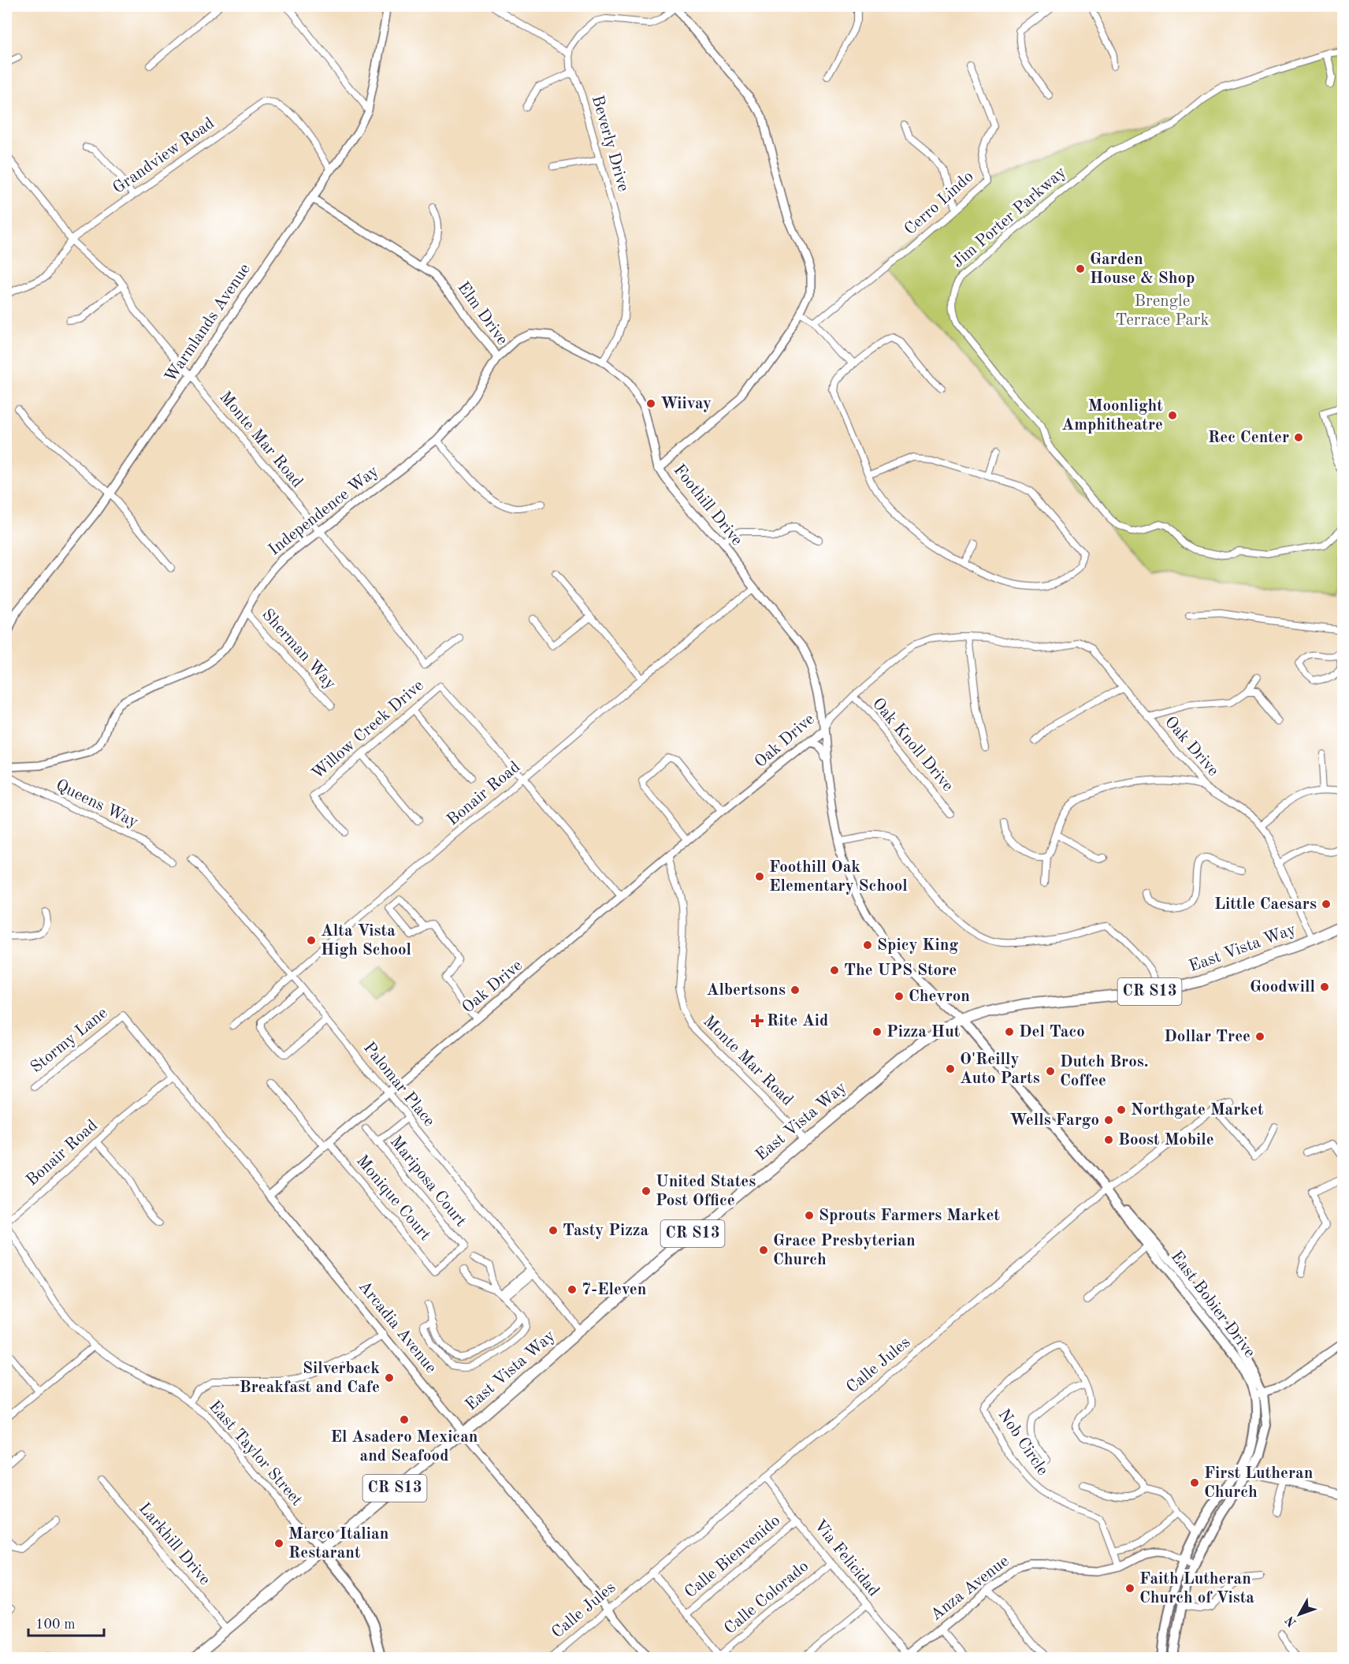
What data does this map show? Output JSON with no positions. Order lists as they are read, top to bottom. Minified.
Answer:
{"streets":{"main road":["East Vista Way","CR S13","East Bobier Drive"],"street":["Beverly Drive","Grandview Road","Cerro Lindo","Jim Porter Parkway","Elm Drive","Warmlands Avenue","Monte Mar Road","Foothill Drive","Independence Way","Sherman Way","Willow Creek Drive","Oak Drive","Oak Knoll Drive","Bonair Road","Queens Way","Stormy Lane","Palomar Place","Mariposa Court","Monique Court","Arcadia Avenue","Calle Jules","Nob Circle","East Taylor Street","Larkhill Drive","Calle Bienvenido","Via Felicidad","Anza Avenue","Calle Colorado"]},"crossings":[["Beverly Drive","Elm Drive"],["Grandview Road","Warmlands Avenue"],["Grandview Road","Monte Mar Road"],["Elm Drive","Warmlands Avenue"],["Elm Drive","Foothill Drive"],["Elm Drive","Independence Way"],["Warmlands Avenue","Monte Mar Road"],["Monte Mar Road","Independence Way"],["Monte Mar Road","Oak Drive"],["Monte Mar Road","East Vista Way"],["Foothill Drive","Oak Drive"],["Foothill Drive","Bonair Road"],["Foothill Drive","East Vista Way"],["Foothill Drive","East Bobier Drive"],["Independence Way","Sherman Way"],["Willow Creek Drive","Bonair Road"],["Oak Drive","Oak Knoll Drive"],["Oak Drive","East Vista Way"],["Oak Drive","Palomar Place"],["Oak Drive","Monique Court"],["Oak Drive","Arcadia Avenue"],["Bonair Road","Palomar Place"],["Bonair Road","Arcadia Avenue"],["Bonair Road","East Taylor Street"],["East Vista Way","Palomar Place"],["East Vista Way","East Bobier Drive"],["East Vista Way","Arcadia Avenue"],["East Vista Way","East Taylor Street"],["East Vista Way","Larkhill Drive"],["Stormy Lane","Arcadia Avenue"],["Mariposa Court","Monique Court"],["East Bobier Drive","Calle Jules"],["East Bobier Drive","Anza Avenue"],["Arcadia Avenue","Calle Jules"],["Calle Jules","Via Felicidad"],["Nob Circle","Anza Avenue"],["Calle Bienvenido","Via Felicidad"],["Via Felicidad","Anza Avenue"],["Via Felicidad","Calle Colorado"]],"parks":["Brengle Terrace Park"],"places":{"other":["Garden House & Shop","Wiivay","Moonlight Amphitheatre","Rec Center","Foothill Oak Elementary School","Little Caesars","Alta Vista High School","Spicy King","The UPS Store","Goodwill","Albertsons","Chevron","Pizza Hut","Del Taco","Dollar Tree","O'Reilly Auto Parts","Dutch Bros. Coffee","Northgate Market","Wells Fargo","Boost Mobile","United States Post Office","Sprouts Farmers Market","Tasty Pizza","Grace Presbyterian Church","7-Eleven","Silverback Breakfast and Cafe","El Asadero Mexican and Seafood","First Lutheran Church","Marco Italian Restarant","Faith Lutheran Church of Vista"],"health":["Rite Aid"]},"scale_bar":"100 m","north":"bottom left"}
